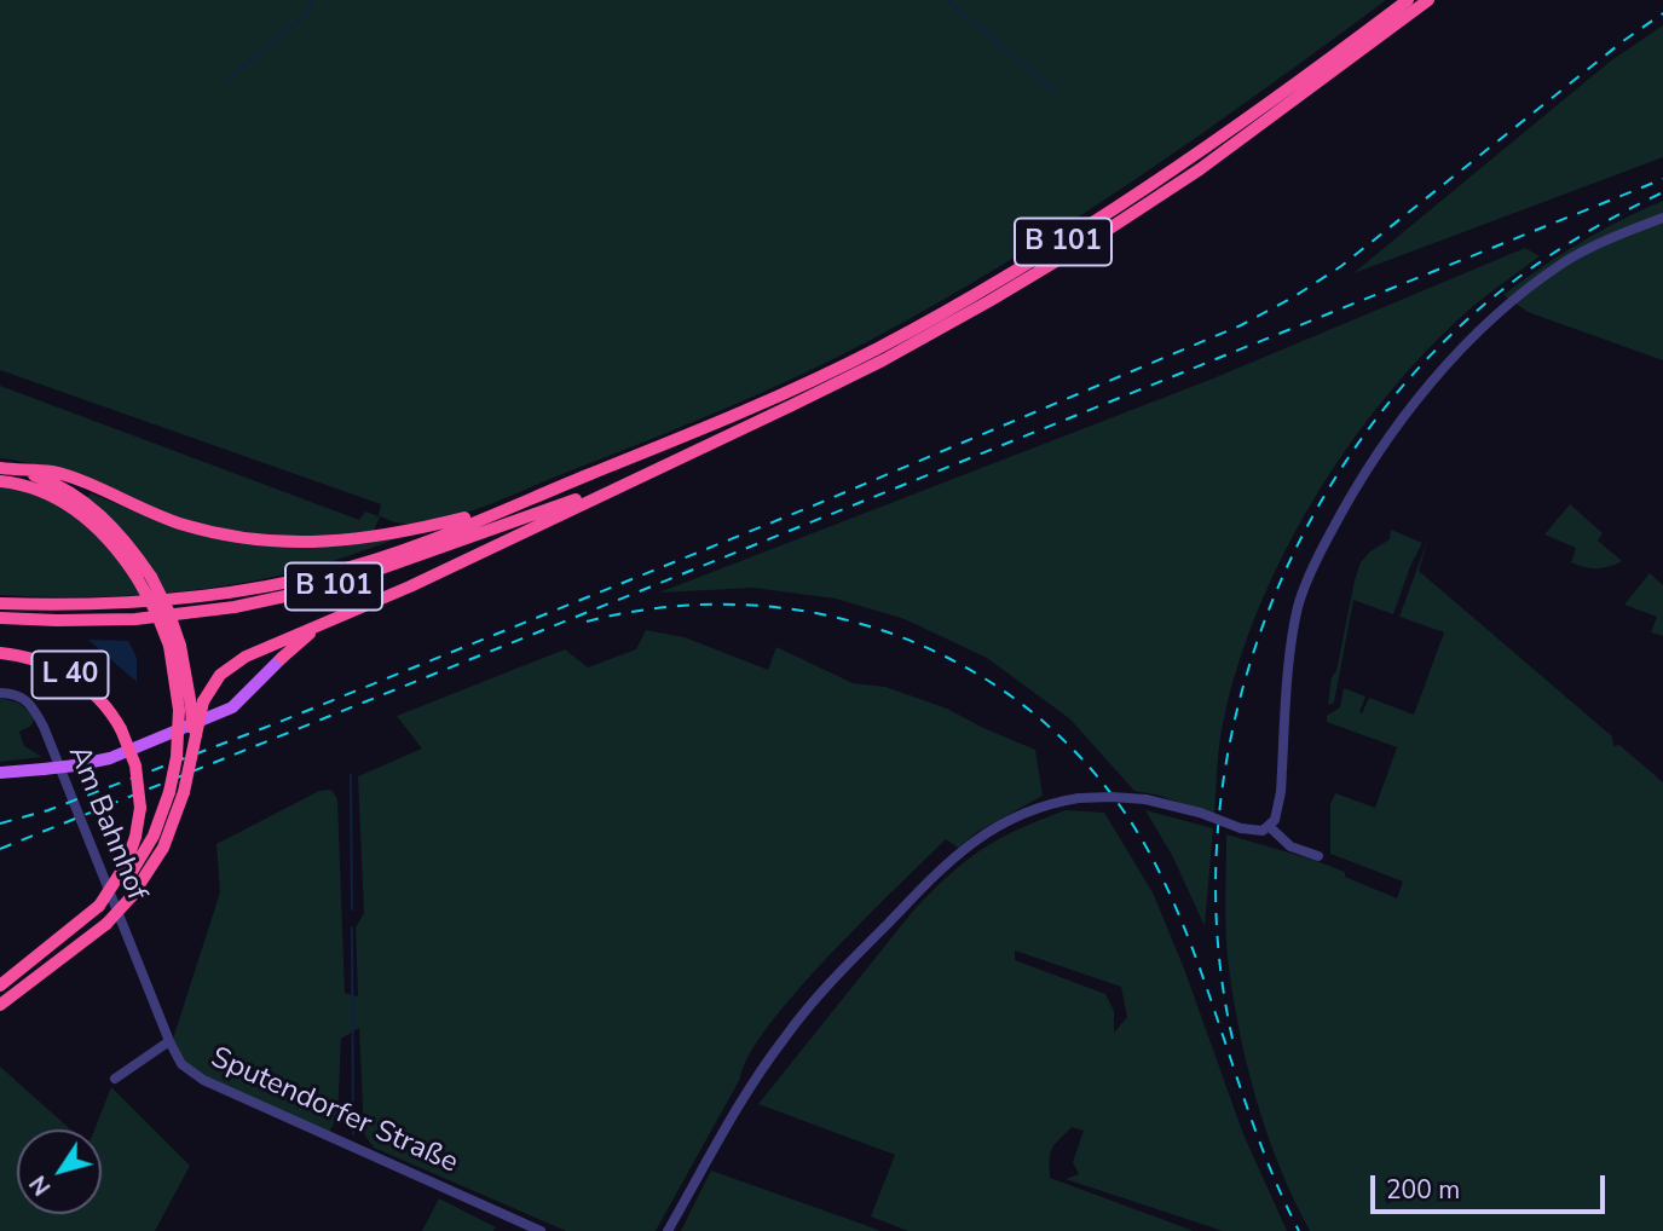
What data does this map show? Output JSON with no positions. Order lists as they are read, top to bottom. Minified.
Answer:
{"streets":{"highway":["B 101","L 40"],"street":["Am Bahnhof","Sputendorfer Straße"]},"crossings":[["Am Bahnhof","Sputendorfer Straße"]],"scale_bar":"200 m","north":"bottom left"}
